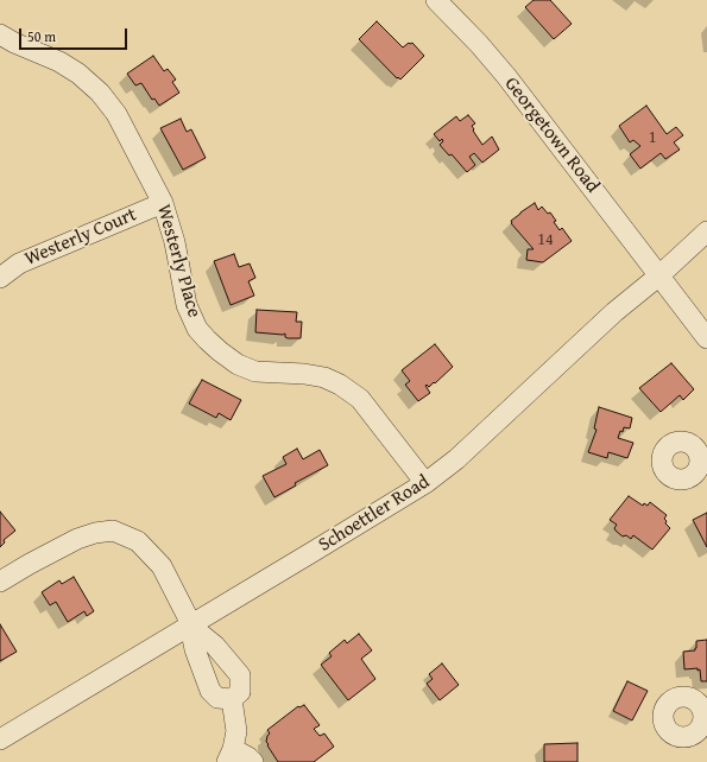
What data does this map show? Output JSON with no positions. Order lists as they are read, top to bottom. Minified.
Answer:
{"streets":{"street":["Georgetown Road","Westerly Court","Westerly Place","Schoettler Road"]},"crossings":[["Georgetown Road","Schoettler Road"],["Westerly Court","Westerly Place"],["Westerly Place","Schoettler Road"]],"house_numbers":["1","14"],"scale_bar":"50 m"}
